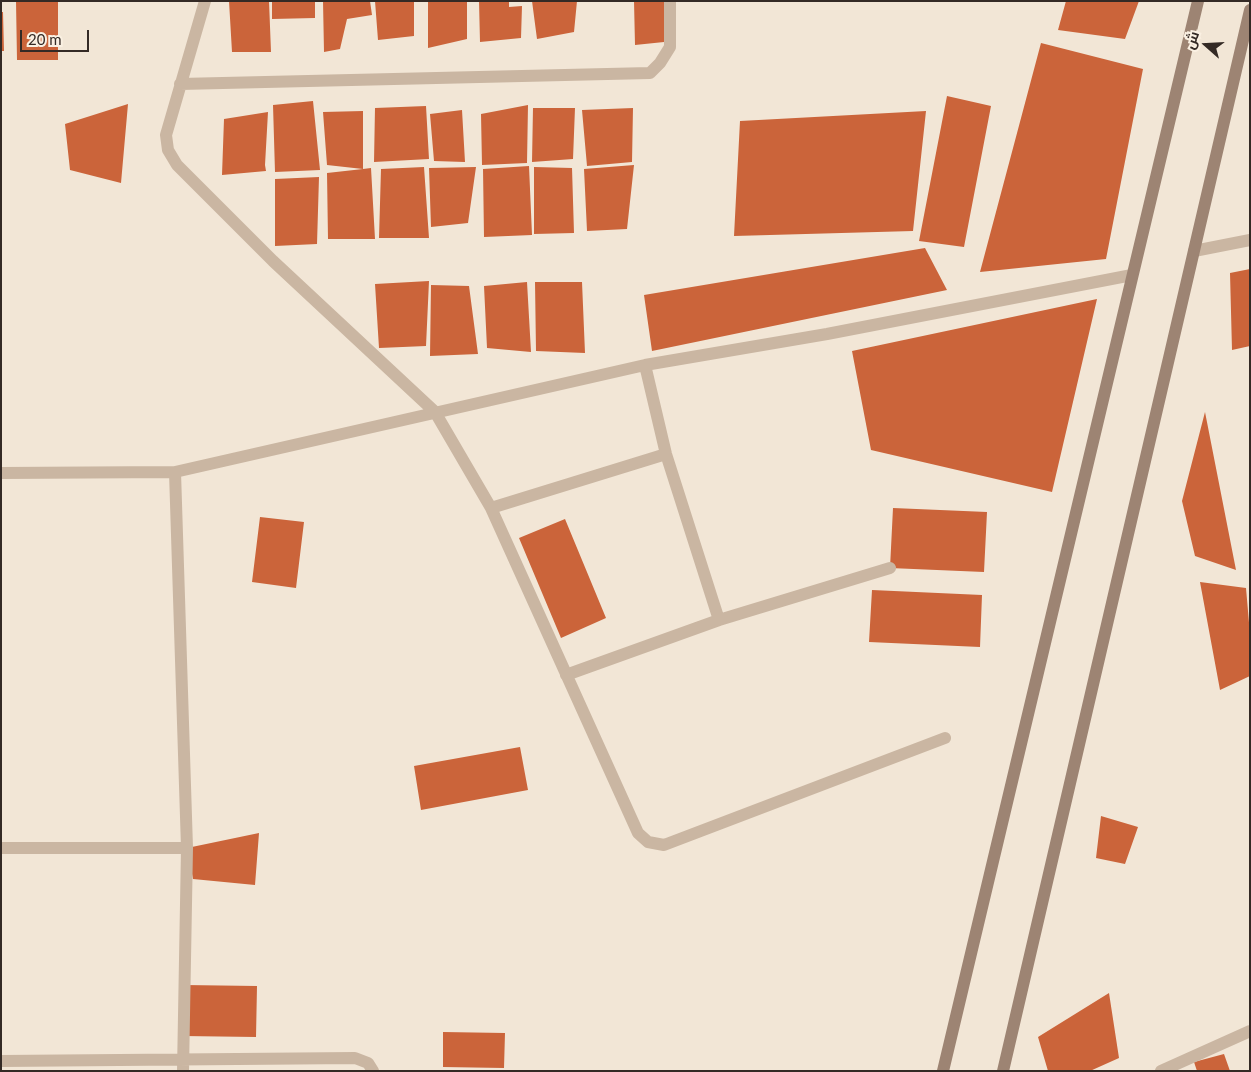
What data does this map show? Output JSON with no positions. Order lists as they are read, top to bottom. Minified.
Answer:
{"scale_bar":"20 m","north":"left"}
